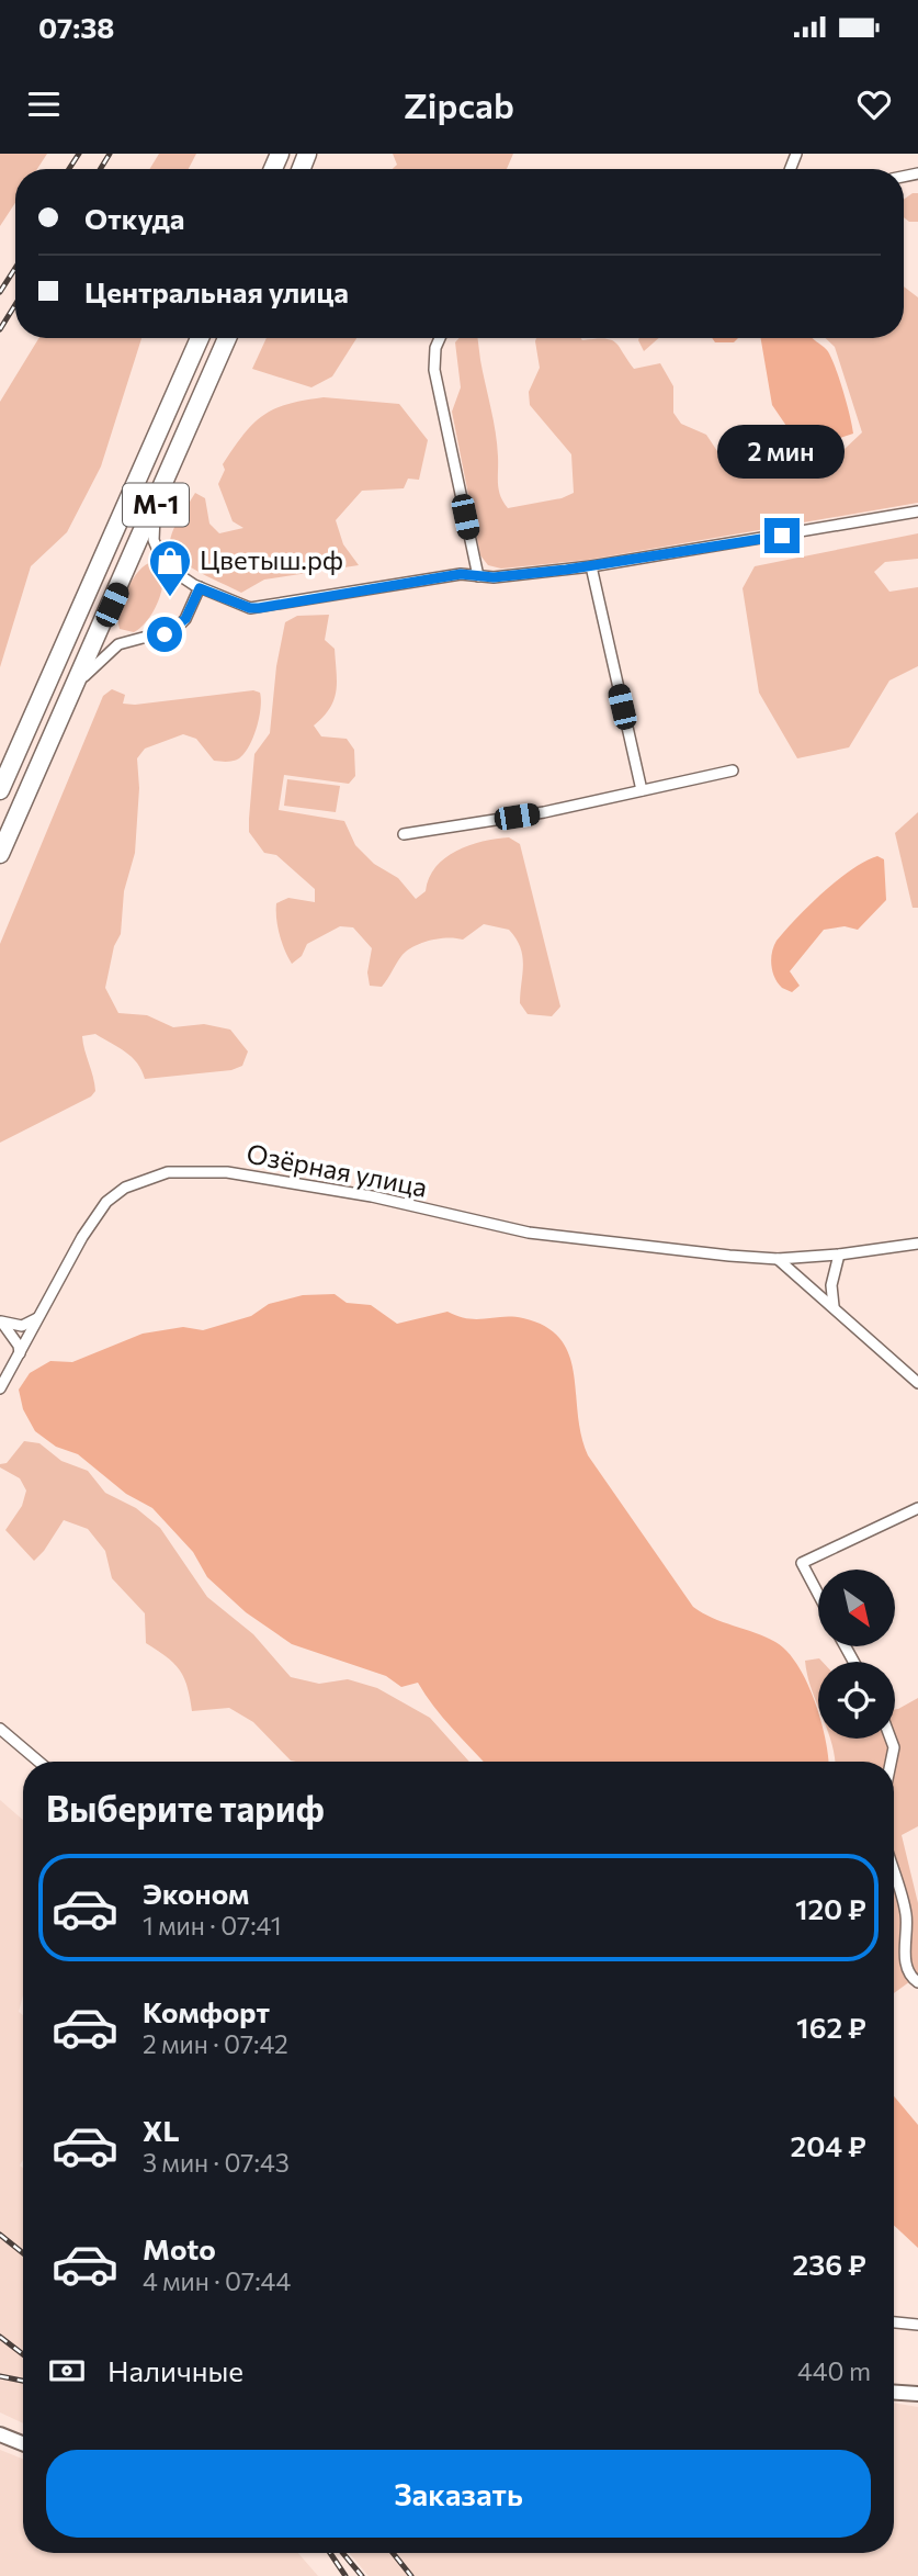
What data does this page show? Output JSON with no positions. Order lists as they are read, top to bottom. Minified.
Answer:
{"streets":{"highway":["М-1"],"street":["Озёрная улица"]},"places":{"shop":["Цветыш.рф"]},"north":"bottom right","page":{"status":"07:38","header":"Zipcab","banner":["Откуда","Центральная улица"],"bubble":"2 мин","heading":"Выберите тариф","list":[{"name":"Эконом","note":"1 мин · 07:41","value":"120 ₽"},{"name":"Комфорт","note":"2 мин · 07:42","value":"162 ₽"},{"name":"XL","note":"3 мин · 07:43","value":"204 ₽"},{"name":"Moto","note":"4 мин · 07:44","value":"236 ₽"}],"pay":["Наличные","440 m"],"buttons":"Заказать"}}
